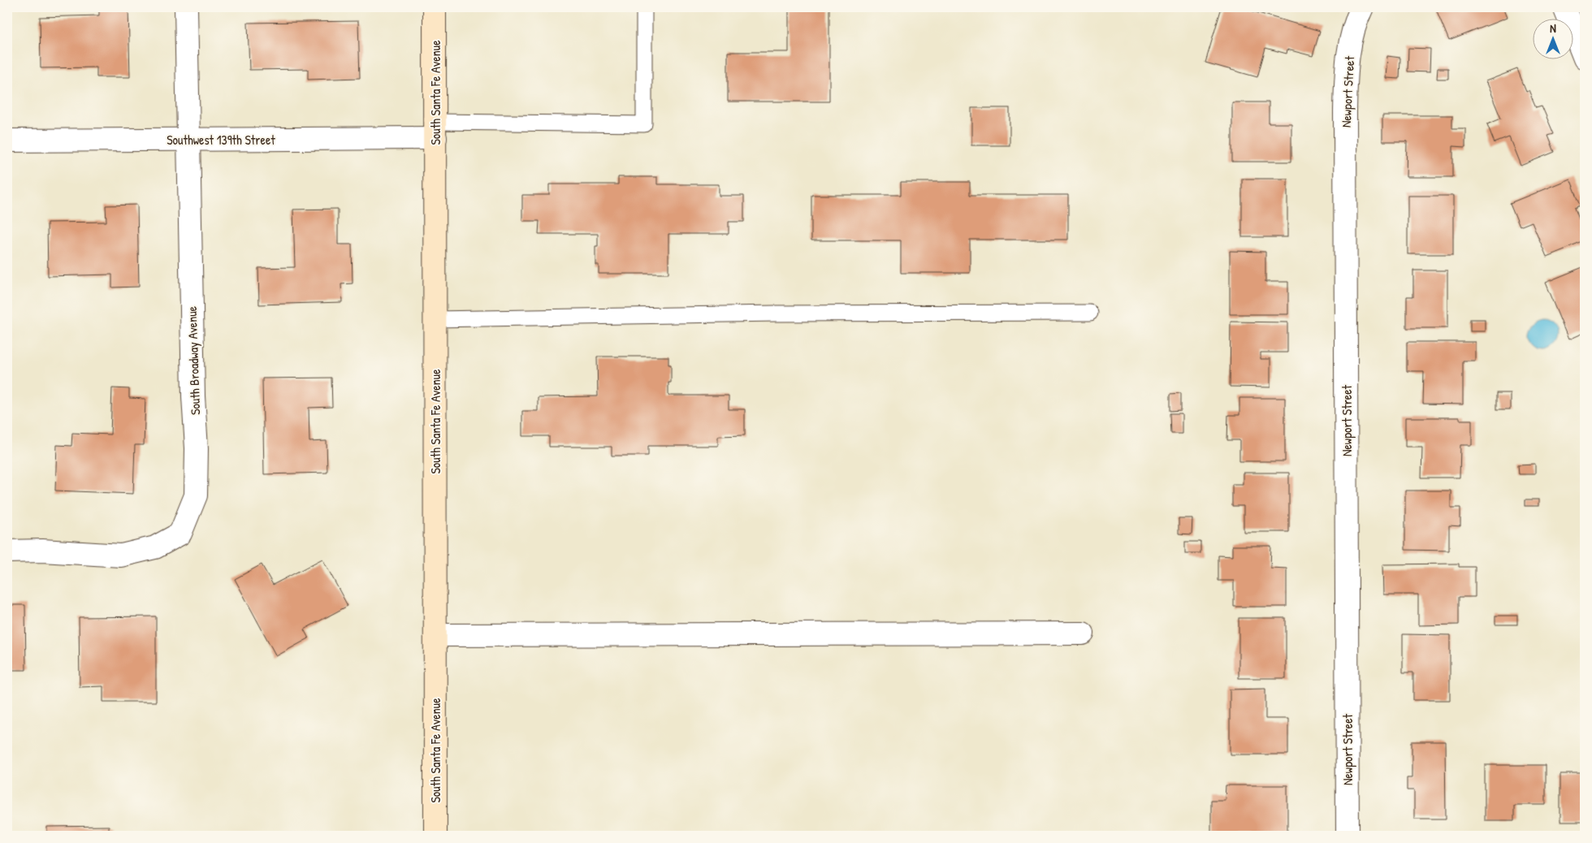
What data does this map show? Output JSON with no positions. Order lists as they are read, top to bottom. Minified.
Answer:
{"streets":{"main road":["South Santa Fe Avenue"],"street":["Newport Street","Southwest 139th Street","South Broadway Avenue"]},"crossings":[["South Santa Fe Avenue","Southwest 139th Street"],["Southwest 139th Street","South Broadway Avenue"]],"north":"top"}
